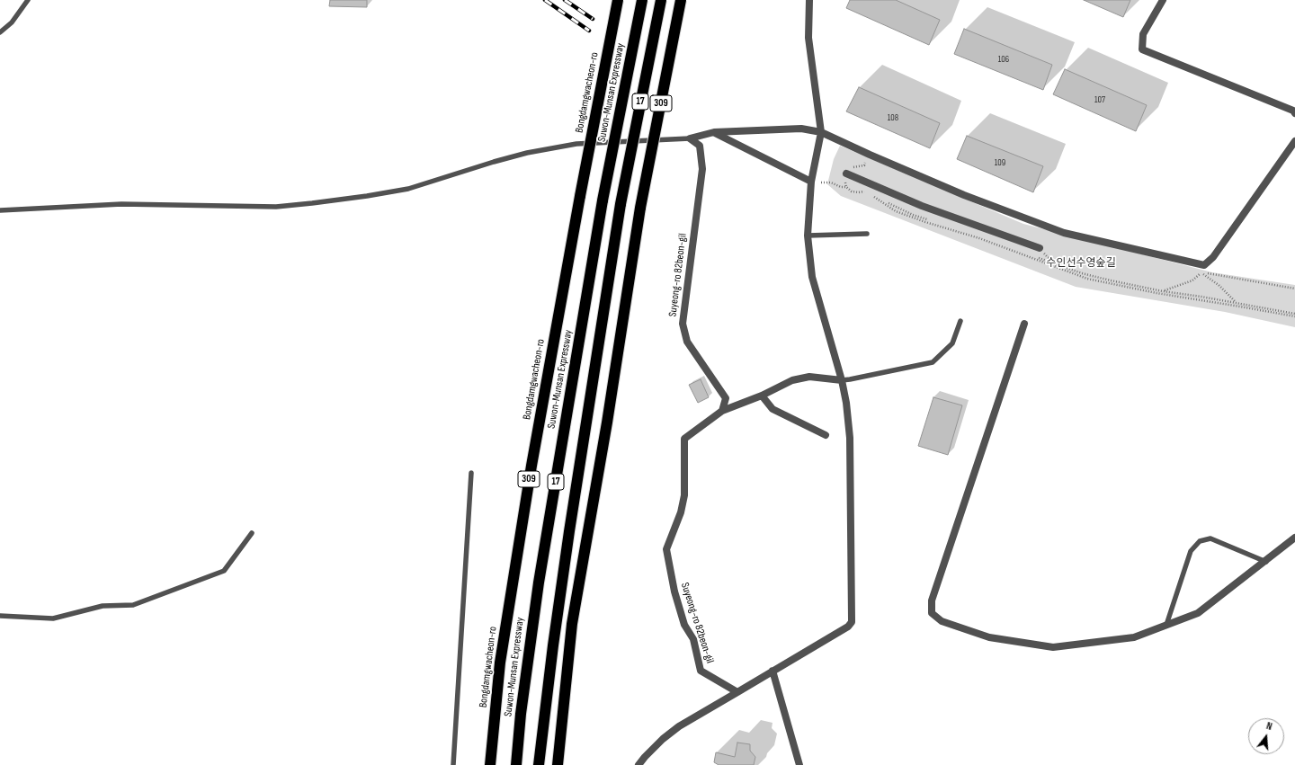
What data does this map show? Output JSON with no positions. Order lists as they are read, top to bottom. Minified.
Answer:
{"streets":{"highway":["Bongdamgwacheon-ro","Suwon-Munsan Expressway","17","309"],"street":["Suyeong-ro 82beon-gil"]},"parks":["수인선수영숲길"],"house_numbers":["106","107","108","109"],"north":"top"}
